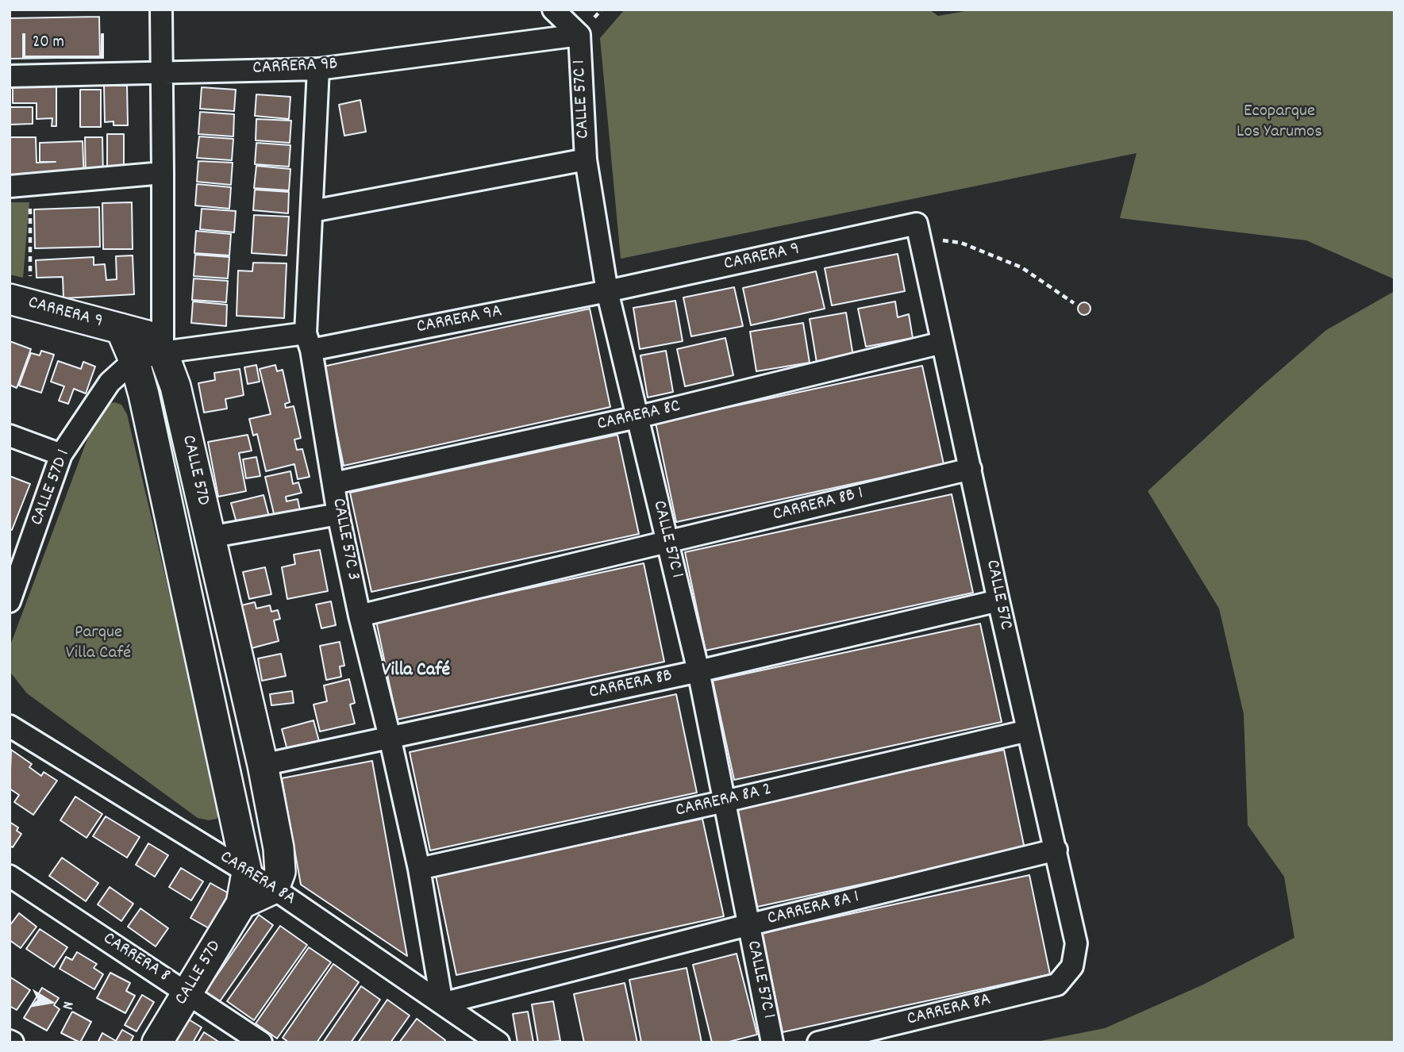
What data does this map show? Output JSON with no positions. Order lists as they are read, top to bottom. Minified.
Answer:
{"streets":{"street":["CARRERA 9B","CALLE 57C 1","CARRERA 9","CARRERA 9A","CARRERA 8C","CALLE 57D","CALLE 57D 1","CARRERA 8B 1","CALLE 57C 3","CALLE 57C","CARRERA 8B","CARRERA 8A 2","CARRERA 8A","CARRERA 8A 1","CARRERA 8"]},"crossings":[["CARRERA 9B","CALLE 57C 1"],["CARRERA 9B","CALLE 57D"],["CARRERA 9B","CALLE 57C 3"],["CALLE 57C 1","CARRERA 9"],["CALLE 57C 1","CARRERA 9A"],["CALLE 57C 1","CARRERA 8C"],["CALLE 57C 1","CARRERA 8B 1"],["CALLE 57C 1","CARRERA 8B"],["CALLE 57C 1","CARRERA 8A 2"],["CALLE 57C 1","CARRERA 8A 1"],["CARRERA 9","CARRERA 9A"],["CARRERA 9","CALLE 57C"],["CARRERA 9A","CALLE 57D"],["CARRERA 9A","CALLE 57D 1"],["CARRERA 9A","CALLE 57C 3"],["CARRERA 8C","CALLE 57C 3"],["CARRERA 8C","CALLE 57C"],["CALLE 57D","CALLE 57D 1"],["CALLE 57D","CARRERA 8B"],["CALLE 57D","CARRERA 8A"],["CALLE 57D","CARRERA 8"],["CARRERA 8B 1","CALLE 57C"],["CALLE 57C 3","CARRERA 8B"],["CALLE 57C 3","CARRERA 8A 2"],["CALLE 57C 3","CARRERA 8A"],["CALLE 57C 3","CARRERA 8A 1"],["CALLE 57C","CARRERA 8B"],["CALLE 57C","CARRERA 8A 2"],["CALLE 57C","CARRERA 8A"],["CALLE 57C","CARRERA 8A 1"],["CARRERA 8A","CARRERA 8A 1"]],"districts":["Villa Café"],"parks":["Ecoparque Los Yarumos","Parque Villa Café"],"scale_bar":"20 m","north":"right"}
